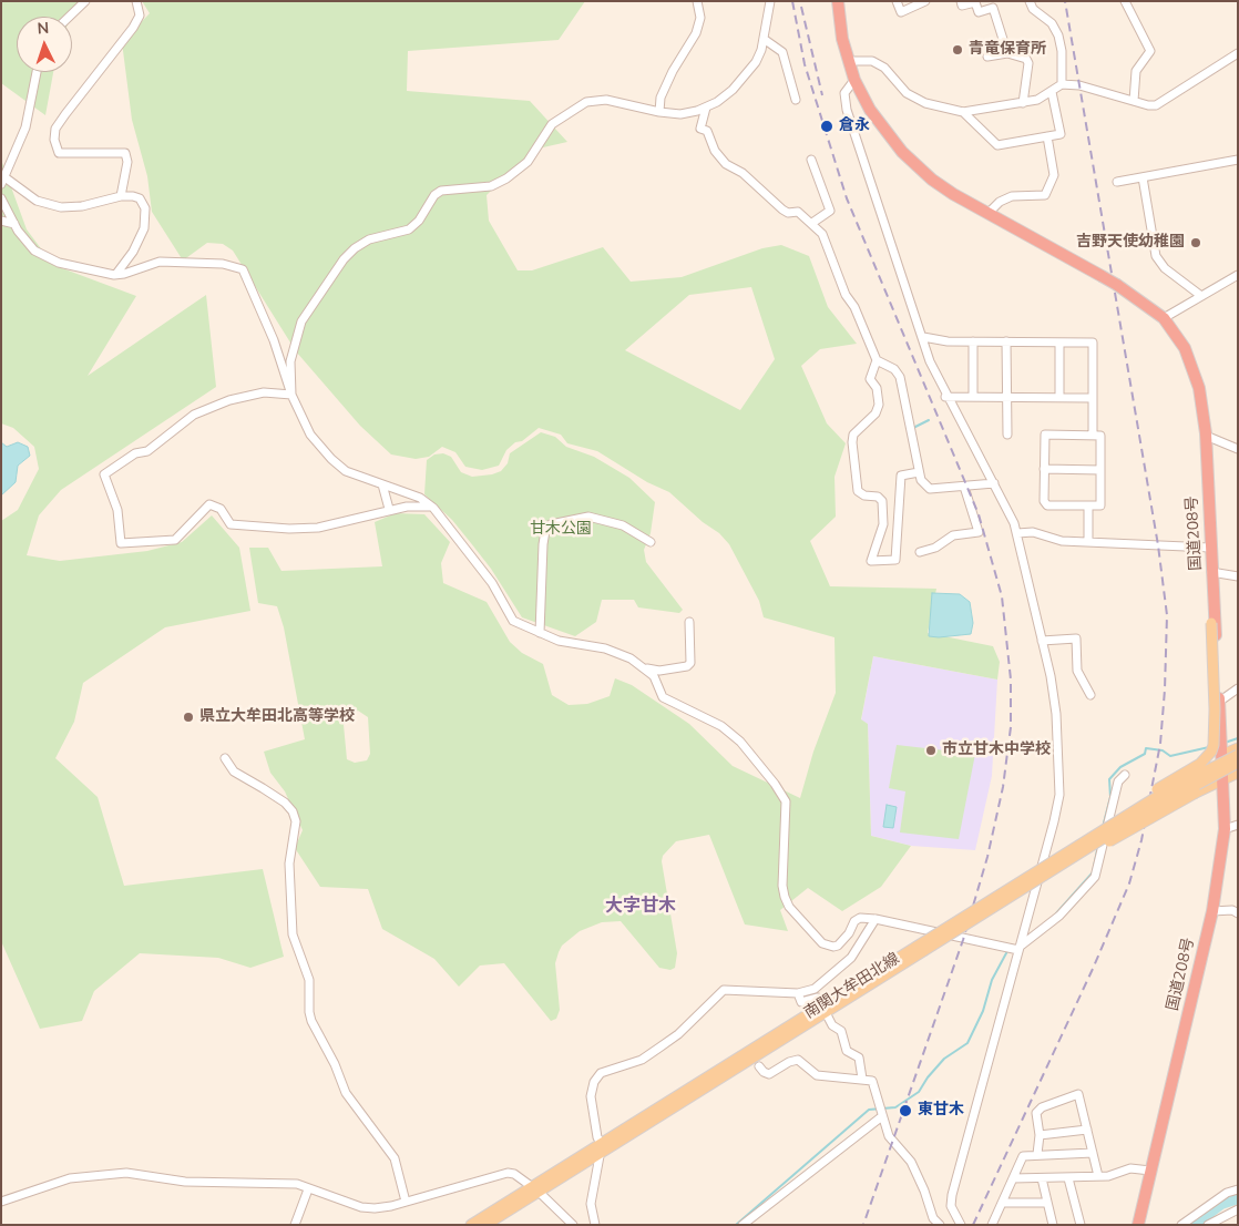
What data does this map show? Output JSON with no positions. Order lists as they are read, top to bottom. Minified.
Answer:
{"streets":{"highway":["国道208号"],"main road":["南関大牟田北線"]},"districts":["大字甘木"],"parks":["甘木公園"],"places":["青竜保育所","倉永","吉野天使幼稚園","県立大牟田北高等学校","市立甘木中学校","東甘木"],"north":"top"}
